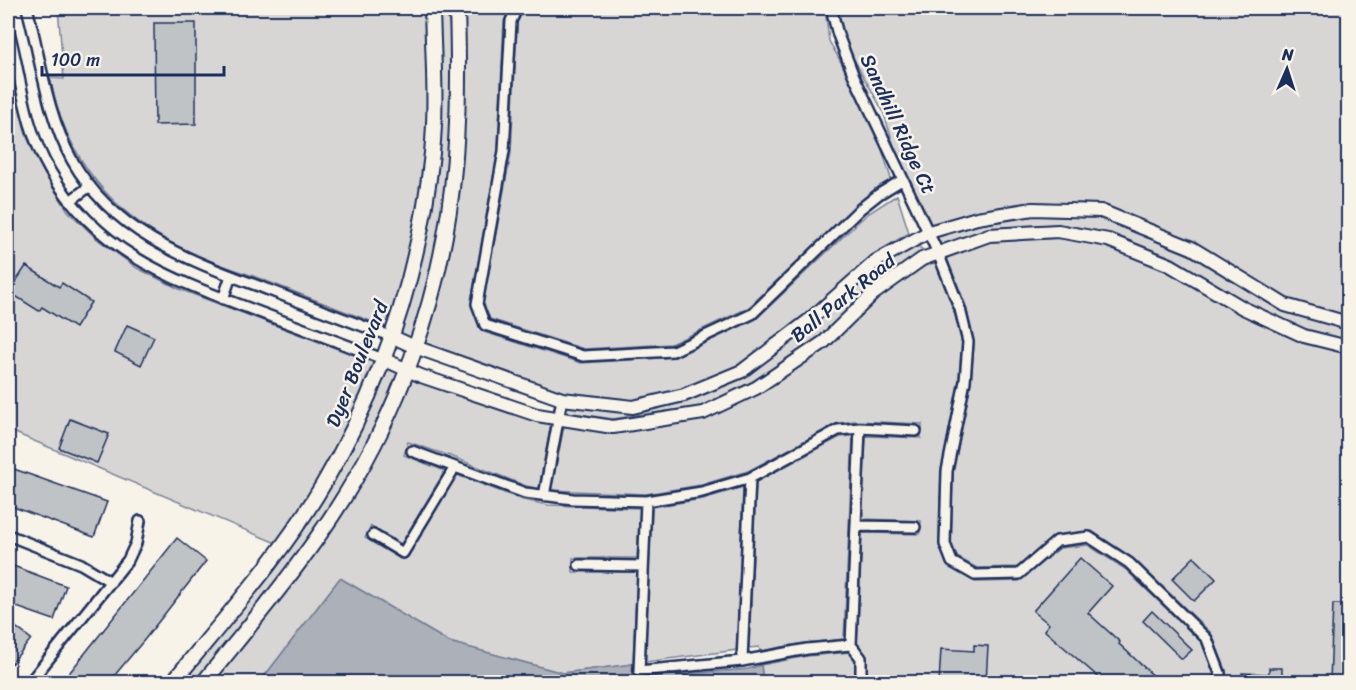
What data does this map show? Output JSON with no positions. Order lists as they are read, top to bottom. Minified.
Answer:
{"streets":{"main road":["Dyer Boulevard"],"street":["Sandhill Ridge Ct","Ball Park Road"]},"crossings":[["Sandhill Ridge Ct","Ball Park Road"],["Ball Park Road","Dyer Boulevard"]],"scale_bar":"100 m","north":"top"}
